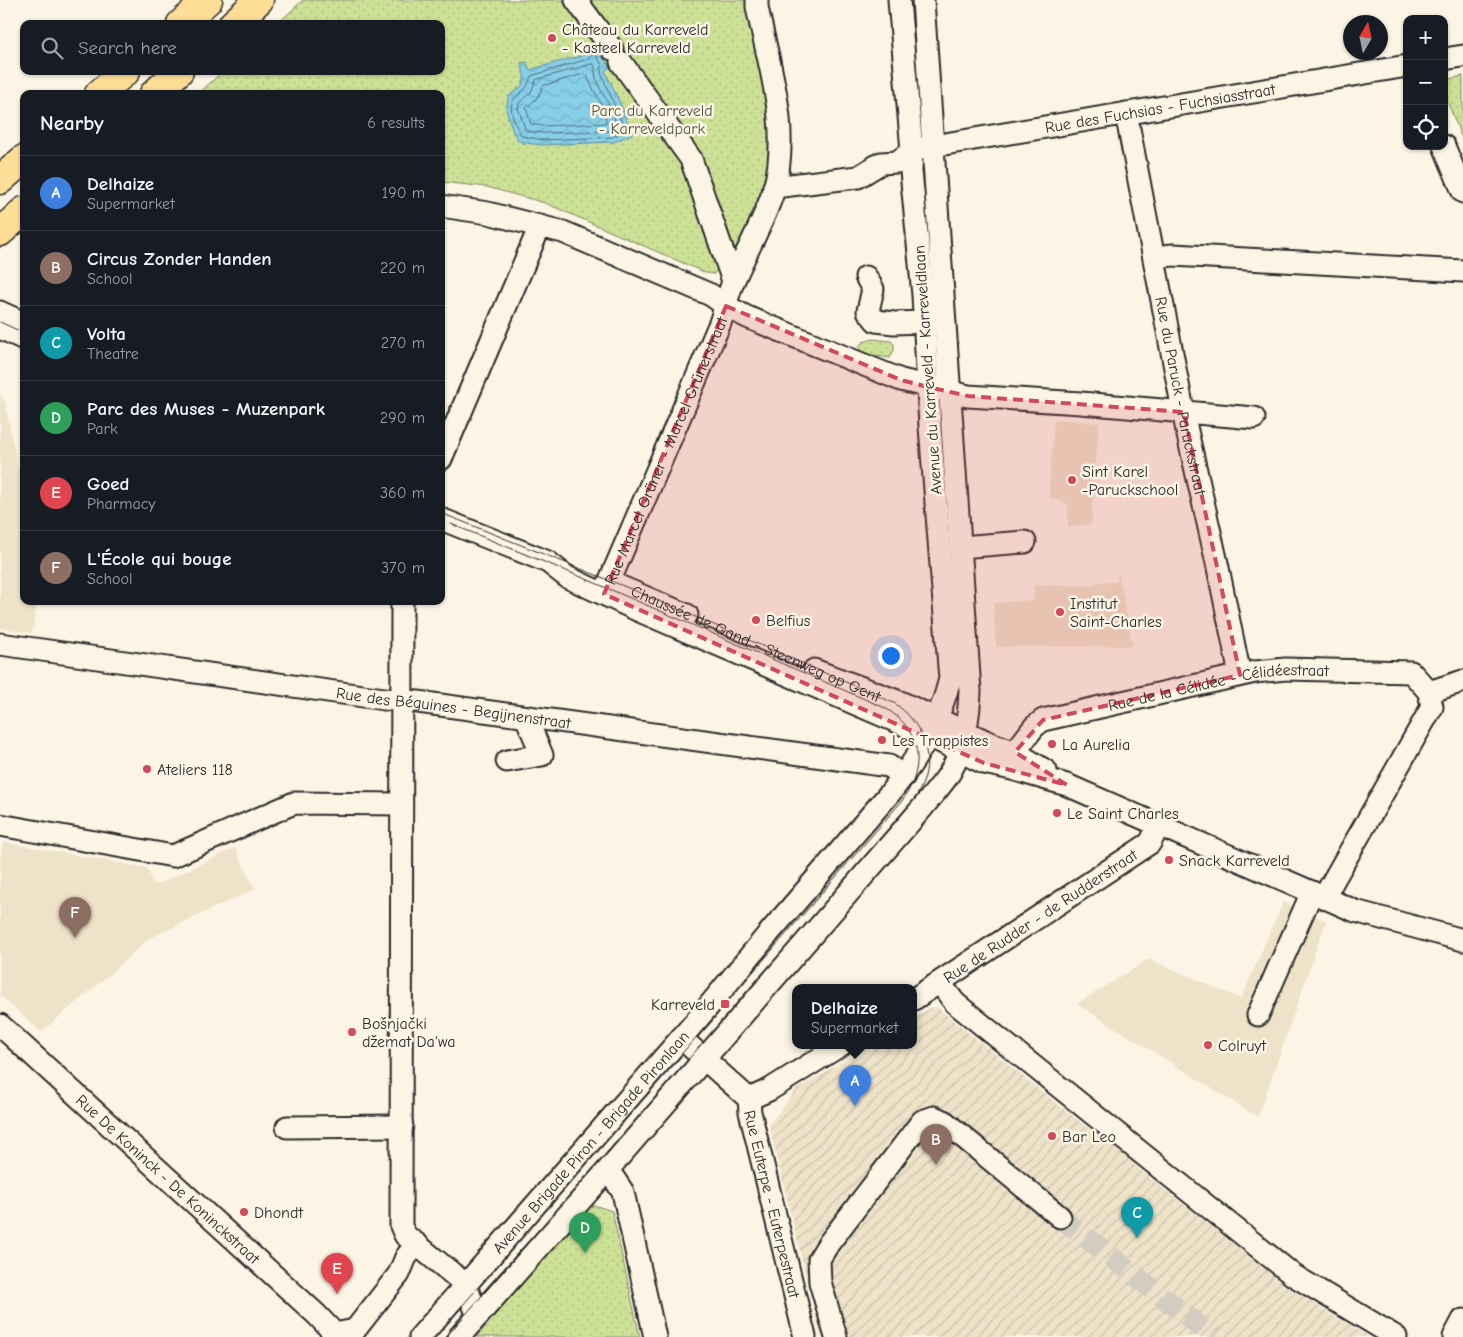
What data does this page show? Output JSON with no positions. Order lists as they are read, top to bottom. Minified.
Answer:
{"streets":{"street":["Rue des Fuchsias - Fuchsiasstraat","Avenue du Karreveld - Karreveldlaan","Rue du Paruck - Paruckstraat","Rue Marcel Grüner - Marcel Grünerstraat","Chaussée de Gand - Steenweg op Gent","Rue de la Célidée - Célidéestraat","Rue des Béguines - Begijnenstraat","Rue de Rudder - de Rudderstraat","Avenue Brigade Piron - Brigade Pironlaan","Rue De Koninck - De Koninckstraat","Rue Euterpe - Euterpestraat"]},"crossings":[["Rue des Fuchsias - Fuchsiasstraat","Avenue du Karreveld - Karreveldlaan"],["Rue des Fuchsias - Fuchsiasstraat","Rue du Paruck - Paruckstraat"],["Rue des Fuchsias - Fuchsiasstraat","Rue Marcel Grüner - Marcel Grünerstraat"],["Avenue du Karreveld - Karreveldlaan","Chaussée de Gand - Steenweg op Gent"],["Avenue du Karreveld - Karreveldlaan","Avenue Brigade Piron - Brigade Pironlaan"],["Rue du Paruck - Paruckstraat","Rue de la Célidée - Célidéestraat"],["Rue Marcel Grüner - Marcel Grünerstraat","Chaussée de Gand - Steenweg op Gent"],["Chaussée de Gand - Steenweg op Gent","Rue de la Célidée - Célidéestraat"],["Chaussée de Gand - Steenweg op Gent","Rue de Rudder - de Rudderstraat"],["Chaussée de Gand - Steenweg op Gent","Avenue Brigade Piron - Brigade Pironlaan"],["Rue des Béguines - Begijnenstraat","Avenue Brigade Piron - Brigade Pironlaan"],["Avenue Brigade Piron - Brigade Pironlaan","Rue Euterpe - Euterpestraat"]],"parks":["Parc du Karreveld - Karreveldpark"],"places":{"other":["Château du Karreveld - Kasteel Karreveld","Sint Karel -Paruckschool","Institut Saint-Charles","Belfius","Les Trappistes","La Aurelia","Ateliers 118","Le Saint Charles","Snack Karreveld","Bošnjački džemat Da'wa","Colruyt","Bar Leo","Dhondt"],"transit":["Karreveld"]},"north":"top","page":{"map_buttons":["+","−"],"search":"Search here","heading":["Nearby","6 results"],"list":[{"mark":"A","name":"Delhaize","note":"Supermarket","value":"190 m"},{"mark":"B","name":"Circus Zonder Handen","note":"School","value":"220 m"},{"mark":"C","name":"Volta","note":"Theatre","value":"270 m"},{"mark":"D","name":"Parc des Muses - Muzenpark","note":"Park","value":"290 m"},{"mark":"E","name":"Goed","note":"Pharmacy","value":"360 m"},{"mark":"F","name":"L'École qui bouge","note":"School","value":"370 m"}],"pins":["F","A","B","C","D","E"],"popup":["Delhaize","Supermarket"]}}
